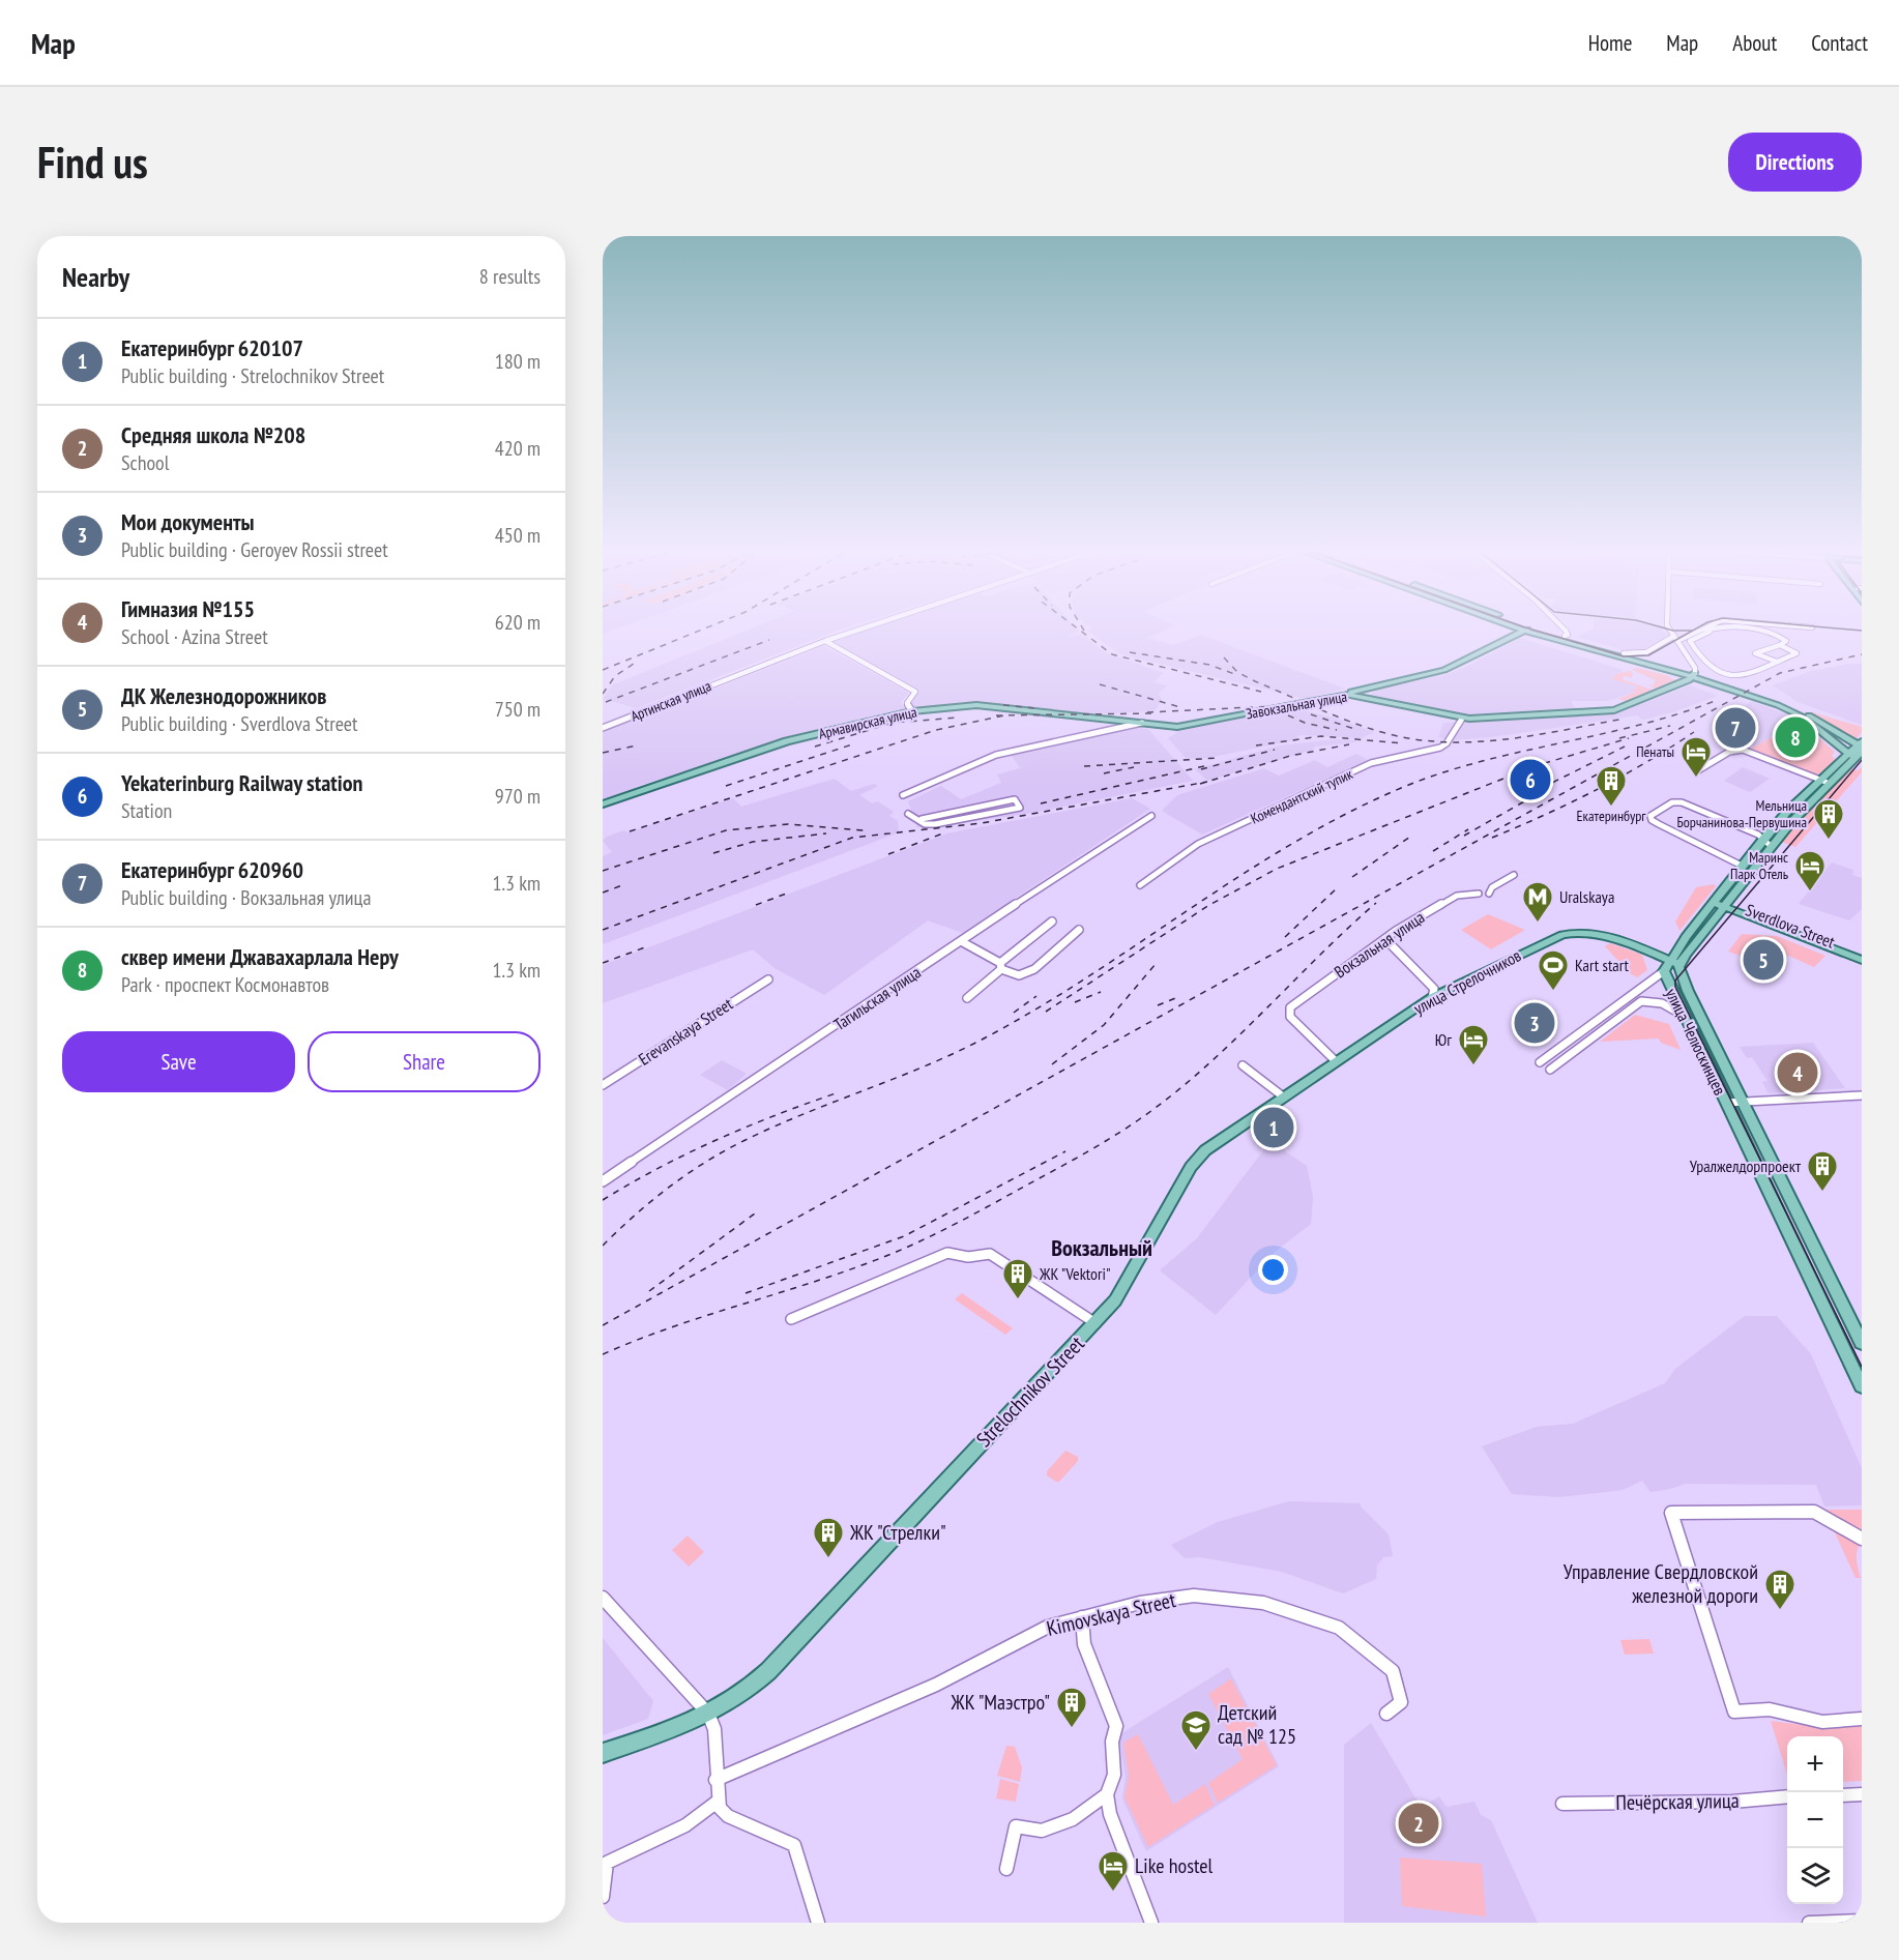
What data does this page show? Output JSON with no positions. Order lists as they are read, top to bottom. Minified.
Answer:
{"streets":{"main road":["Завокзальная улица","Армавирская улица","Sverdlova Street","улица Стрелочников","улица Челюскинцев","Strelochnikov Street"],"street":["Артинская улица","Комендантский тупик","Вокзальная улица","Тагильская улица","Erevanskaya Street","Kimovskaya Street","Печёрская улица"]},"crossings":[["Завокзальная улица","Армавирская улица"],["Завокзальная улица","Комендантский тупик"],["Вокзальная улица","улица Стрелочников"],["Вокзальная улица","Strelochnikov Street"],["улица Стрелочников","улица Челюскинцев"],["улица Стрелочников","Strelochnikov Street"]],"districts":["Вокзальный"],"places":{"hotel":["Пенаты","Маринс Парк Отель","Юг","Like hostel"],"building":["Екатеринбург","Мельница Борчанинова-Первушина","Уралжелдорпроект","ЖК \"Vektori\"","ЖК \"Стрелки\"","Управление Свердловской железной дороги","ЖК \"Маэстро\""],"metro station":["Uralskaya"],"sports":["Kart start"],"school or university":["Детский сад № 125"]},"page":{"header":"Map","nav":["Home","Map","About","Contact"],"buttons":["Directions",["Save","Share"]],"title":"Find us","heading":["Nearby","8 results"],"list":[{"mark":"1","name":"Екатеринбург 620107","note":"Public building · Strelochnikov Street","value":"180 m"},{"mark":"2","name":"Средняя школа №208","note":"School","value":"420 m"},{"mark":"3","name":"Мои документы","note":"Public building · Geroyev Rossii street","value":"450 m"},{"mark":"4","name":"Гимназия №155","note":"School · Azina Street","value":"620 m"},{"mark":"5","name":"ДК Железнодорожников","note":"Public building · Sverdlova Street","value":"750 m"},{"mark":"6","name":"Yekaterinburg Railway station","note":"Station","value":"970 m"},{"mark":"7","name":"Екатеринбург 620960","note":"Public building · Вокзальная улица","value":"1.3 km"},{"mark":"8","name":"сквер имени Джавахарлала Неру","note":"Park · проспект Космонавтов","value":"1.3 km"}],"pins":["7","8","6","5","3","4","1","2"],"map_buttons":["+","−"]}}
